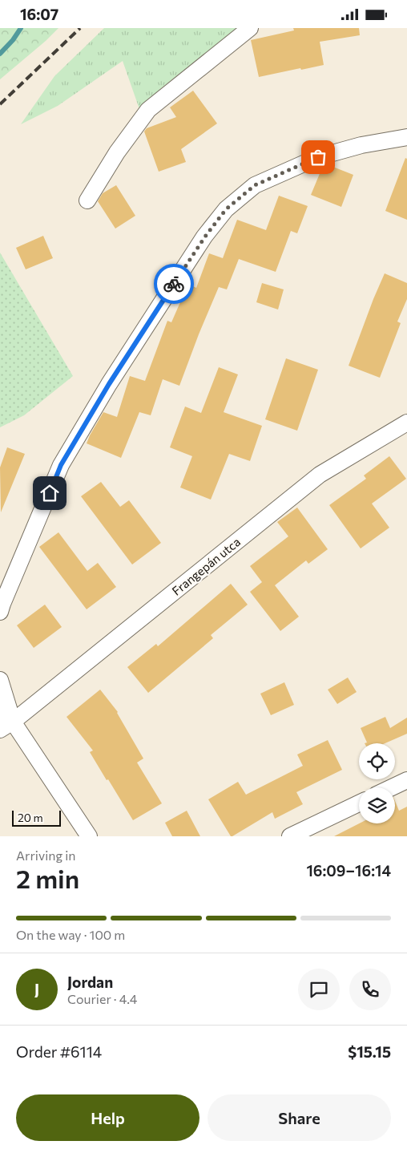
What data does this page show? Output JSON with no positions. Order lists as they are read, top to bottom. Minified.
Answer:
{"streets":{"street":["Frangepán utca"]},"scale_bar":"20 m","page":{"status":"16:07","scale":"20 m","heading":["2 min","Arriving in","16:09–16:14"],"panel":["Jordan","Courier · 4.4","Order #6114","$15.15"],"bar":"On the way · 100 m","round":"J","buttons":["Help","Share"]}}
